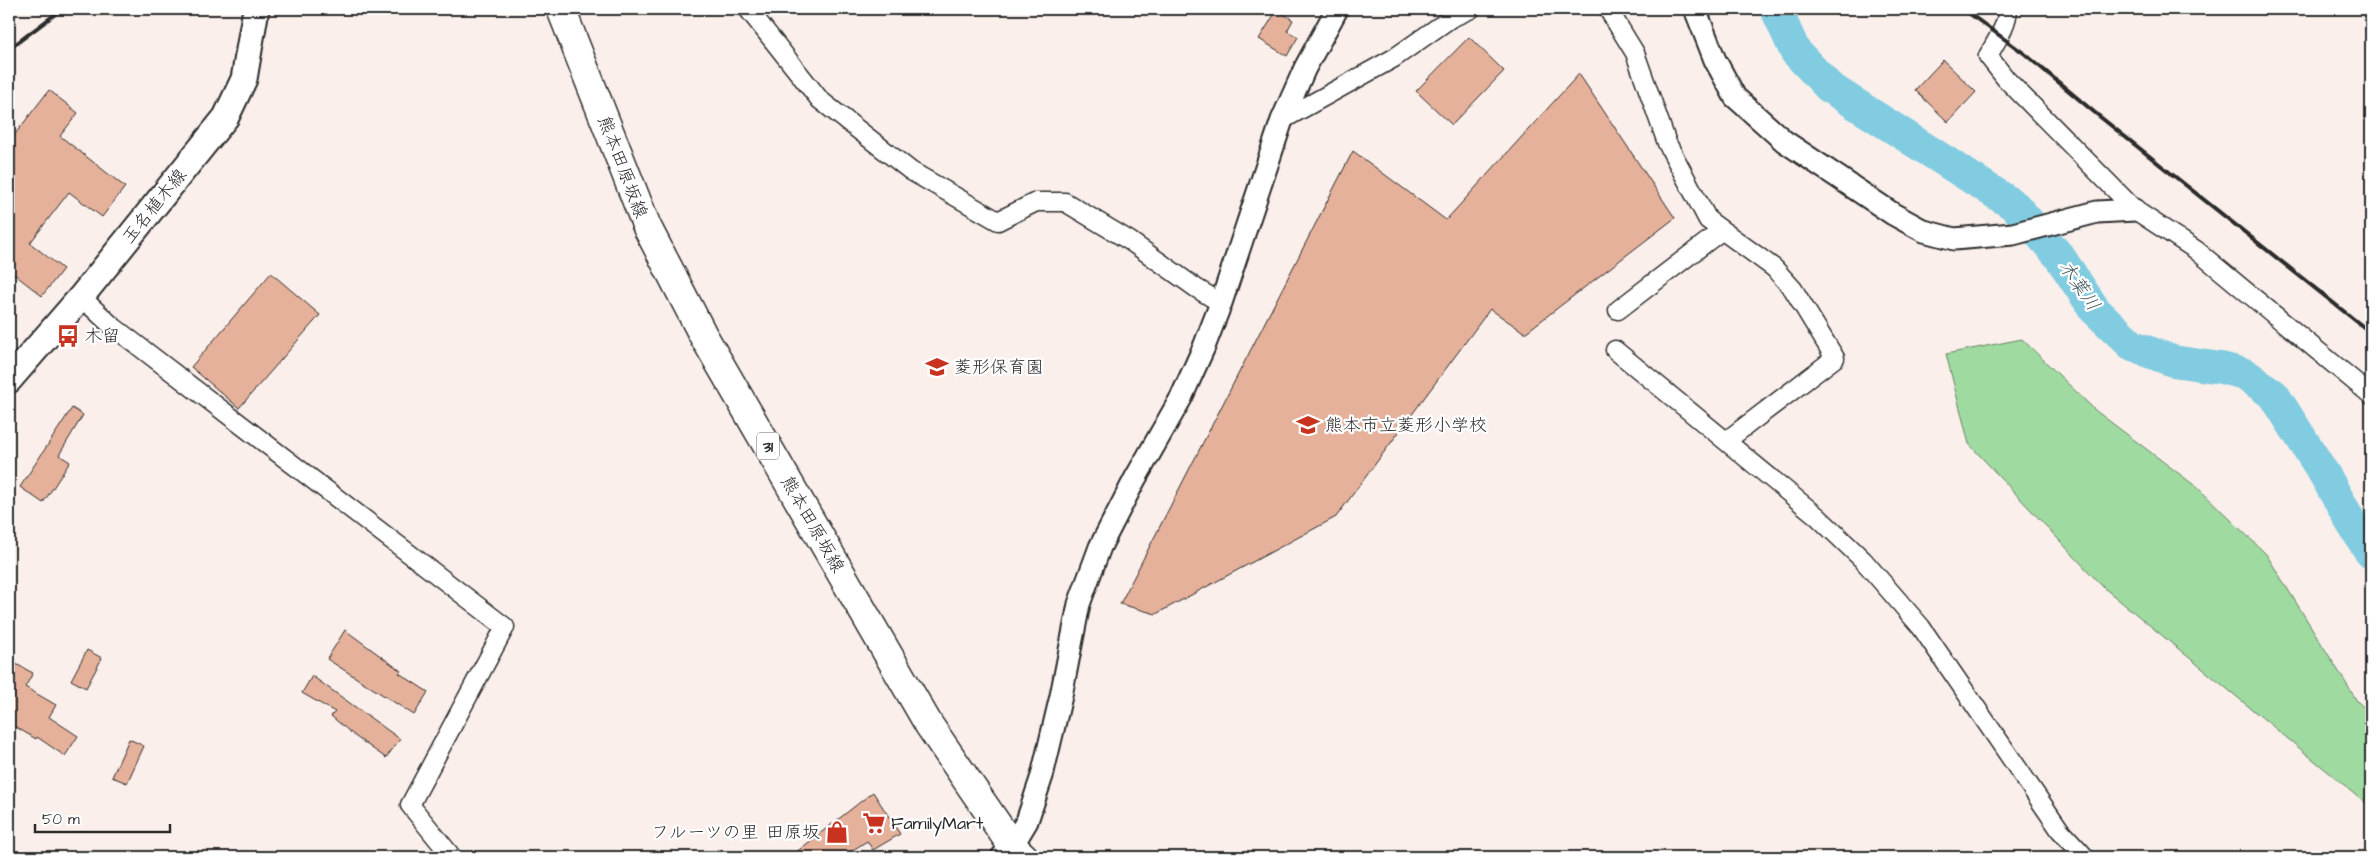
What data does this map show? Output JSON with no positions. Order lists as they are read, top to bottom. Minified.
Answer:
{"streets":{"main road":["熊本田原坂線","玉名植木線","31"]},"water":["木葉川"],"places":{"bus stop":["木留"],"school or university":["菱形保育園","熊本市立菱形小学校"],"supermarket":["FamilyMart"],"shop":["フルーツの里 田原坂"]},"scale_bar":"50 m"}
